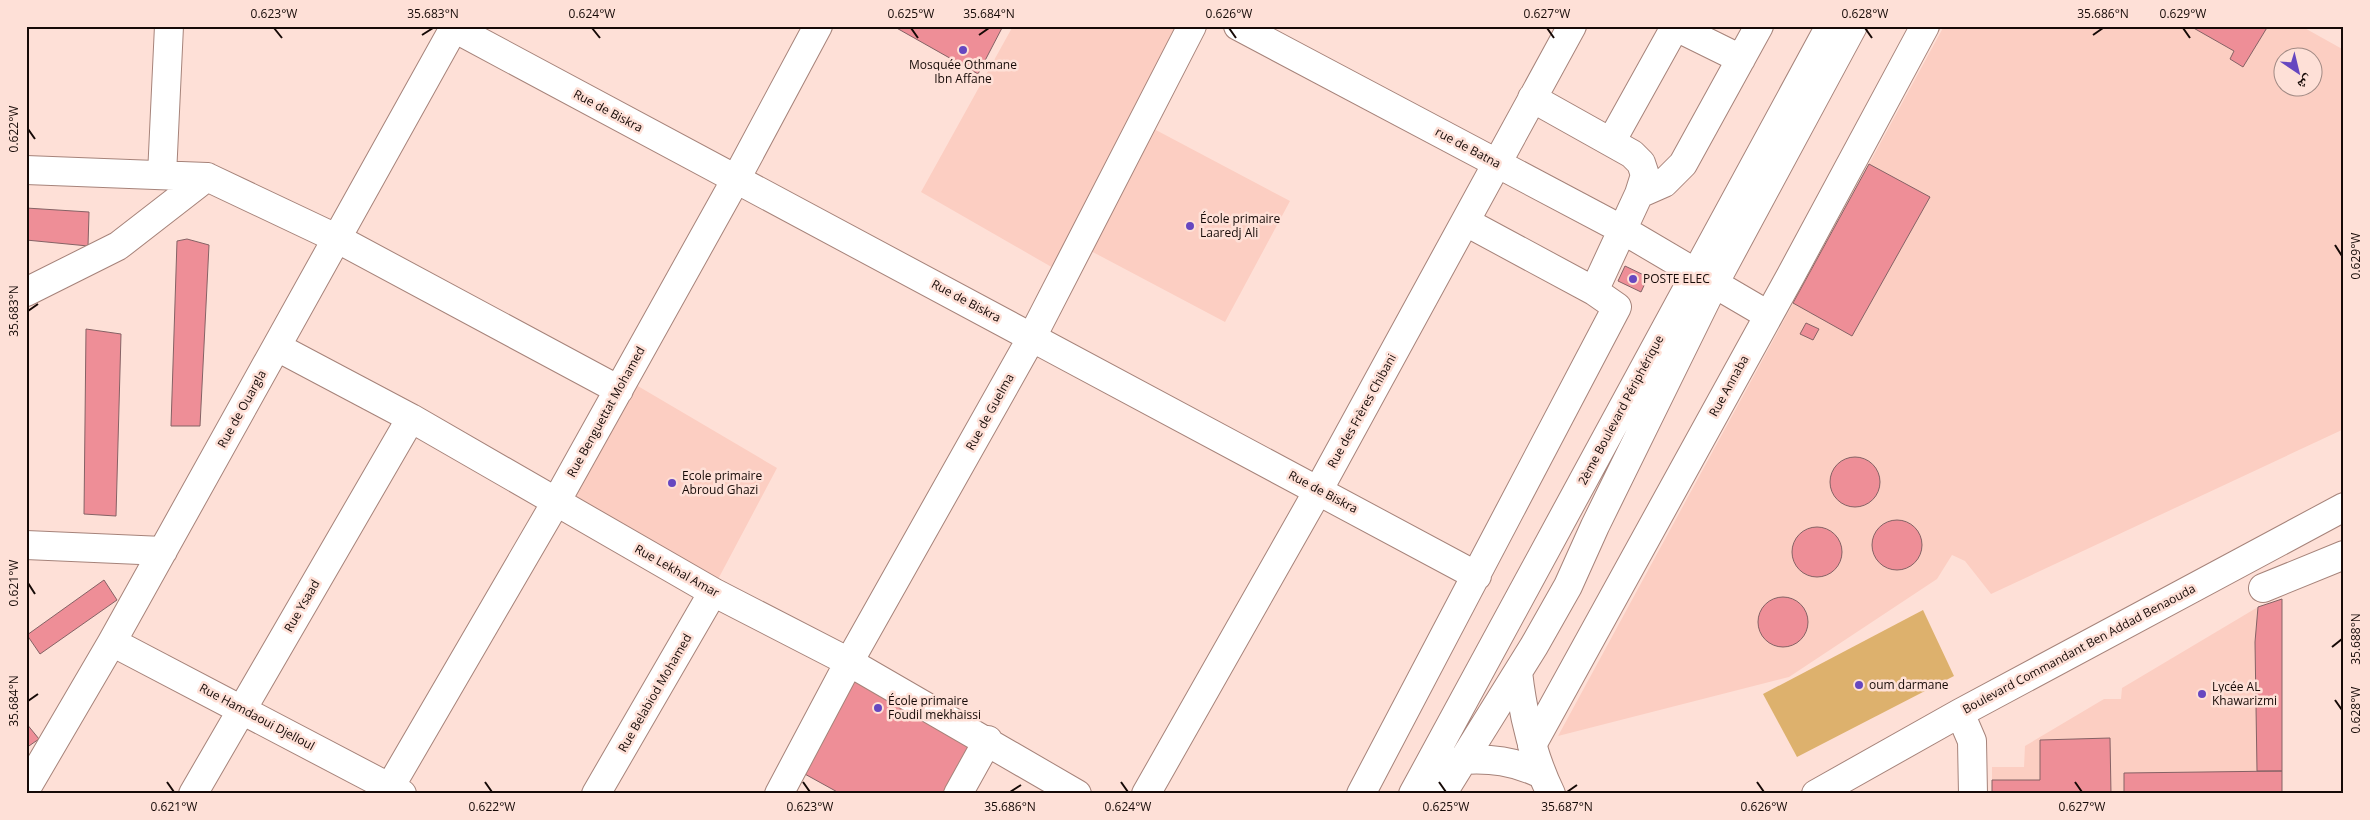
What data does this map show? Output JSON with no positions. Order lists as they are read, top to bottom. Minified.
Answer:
{"streets":{"street":["Rue de Biskra","rue de Batna","Rue Annaba","Rue de Ouargla","2ème Boulevard Périphérique","Rue des Frères Chibani","Rue Benguettat Mohamed","Rue de Guelma","Rue Lekhal Amar","Rue Ysaad","Boulevard Commandant Ben Addad Benaouda","Rue Belabiod Mohamed","Rue Hamdaoui Djelloul"]},"crossings":[["Rue de Biskra","Rue de Ouargla"],["Rue de Biskra","Rue des Frères Chibani"],["Rue de Biskra","Rue Benguettat Mohamed"],["Rue de Biskra","Rue de Guelma"],["rue de Batna","Rue Annaba"],["rue de Batna","2ème Boulevard Périphérique"],["rue de Batna","Rue des Frères Chibani"],["Rue de Ouargla","Rue Lekhal Amar"],["Rue de Ouargla","Rue Hamdaoui Djelloul"],["Rue Benguettat Mohamed","Rue Lekhal Amar"],["Rue Benguettat Mohamed","Rue Hamdaoui Djelloul"],["Rue de Guelma","Rue Lekhal Amar"],["Rue Lekhal Amar","Rue Ysaad"],["Rue Lekhal Amar","Rue Belabiod Mohamed"],["Rue Ysaad","Rue Hamdaoui Djelloul"]],"places":["Mosquée Othmane Ibn Affane","École primaire Laaredj Ali","POSTE ELEC","Ecole primaire Abroud Ghazi","oum darmane","Lycée AL Khawarizmi","École primaire Foudil mekhaissi"],"north":"bottom right","coordinates":["0.623°W","35.683°N","0.624°W","0.625°W","35.684°N","0.626°W","0.627°W","0.628°W","35.686°N","0.629°W","0.622°W","0.621°W","35.688°N","35.687°N"]}
